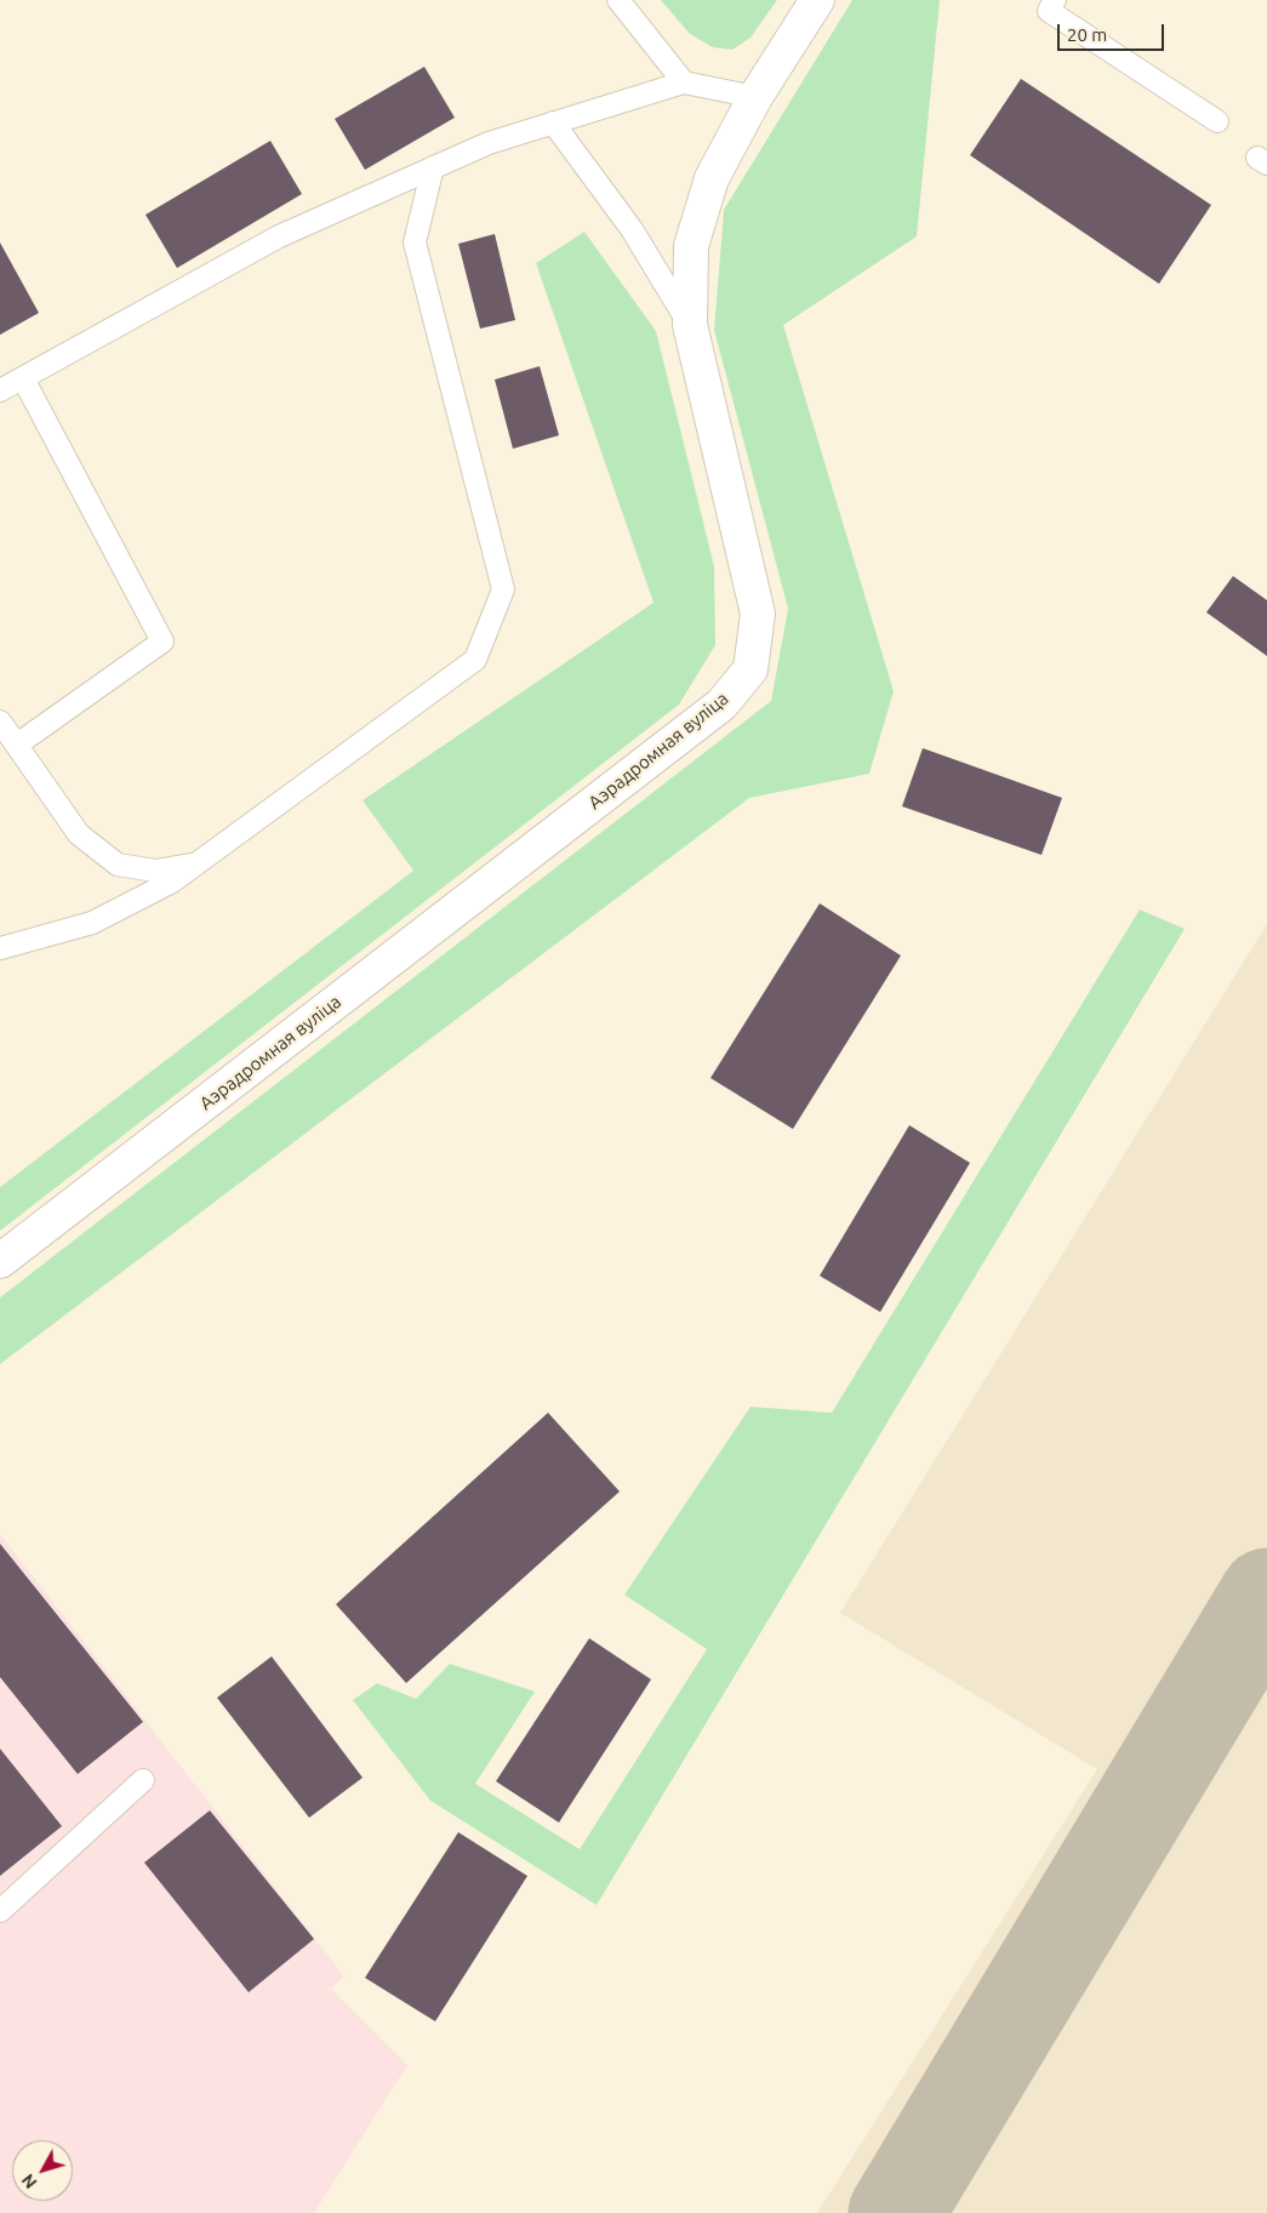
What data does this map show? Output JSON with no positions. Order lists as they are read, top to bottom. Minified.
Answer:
{"streets":{"street":["Аэрадромная вуліца"]},"scale_bar":"20 m","north":"bottom left"}
